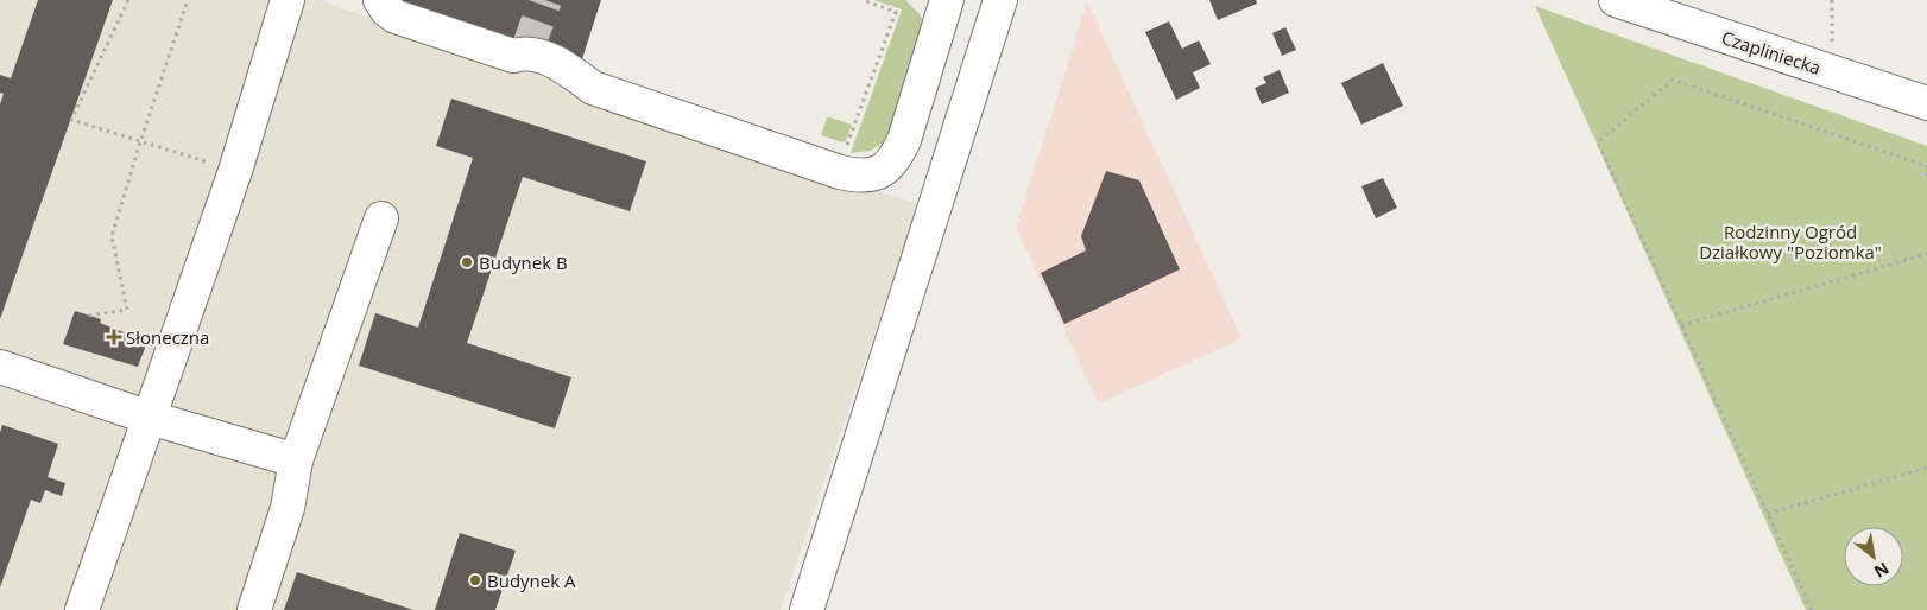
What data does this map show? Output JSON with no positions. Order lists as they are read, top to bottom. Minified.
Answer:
{"streets":{"main road":["Czapliniecka"]},"parks":["Rodzinny Ogród Działkowy \"Poziomka\""],"places":{"other":["Budynek B","Budynek A"],"health":["Słoneczna"]},"north":"bottom right"}
